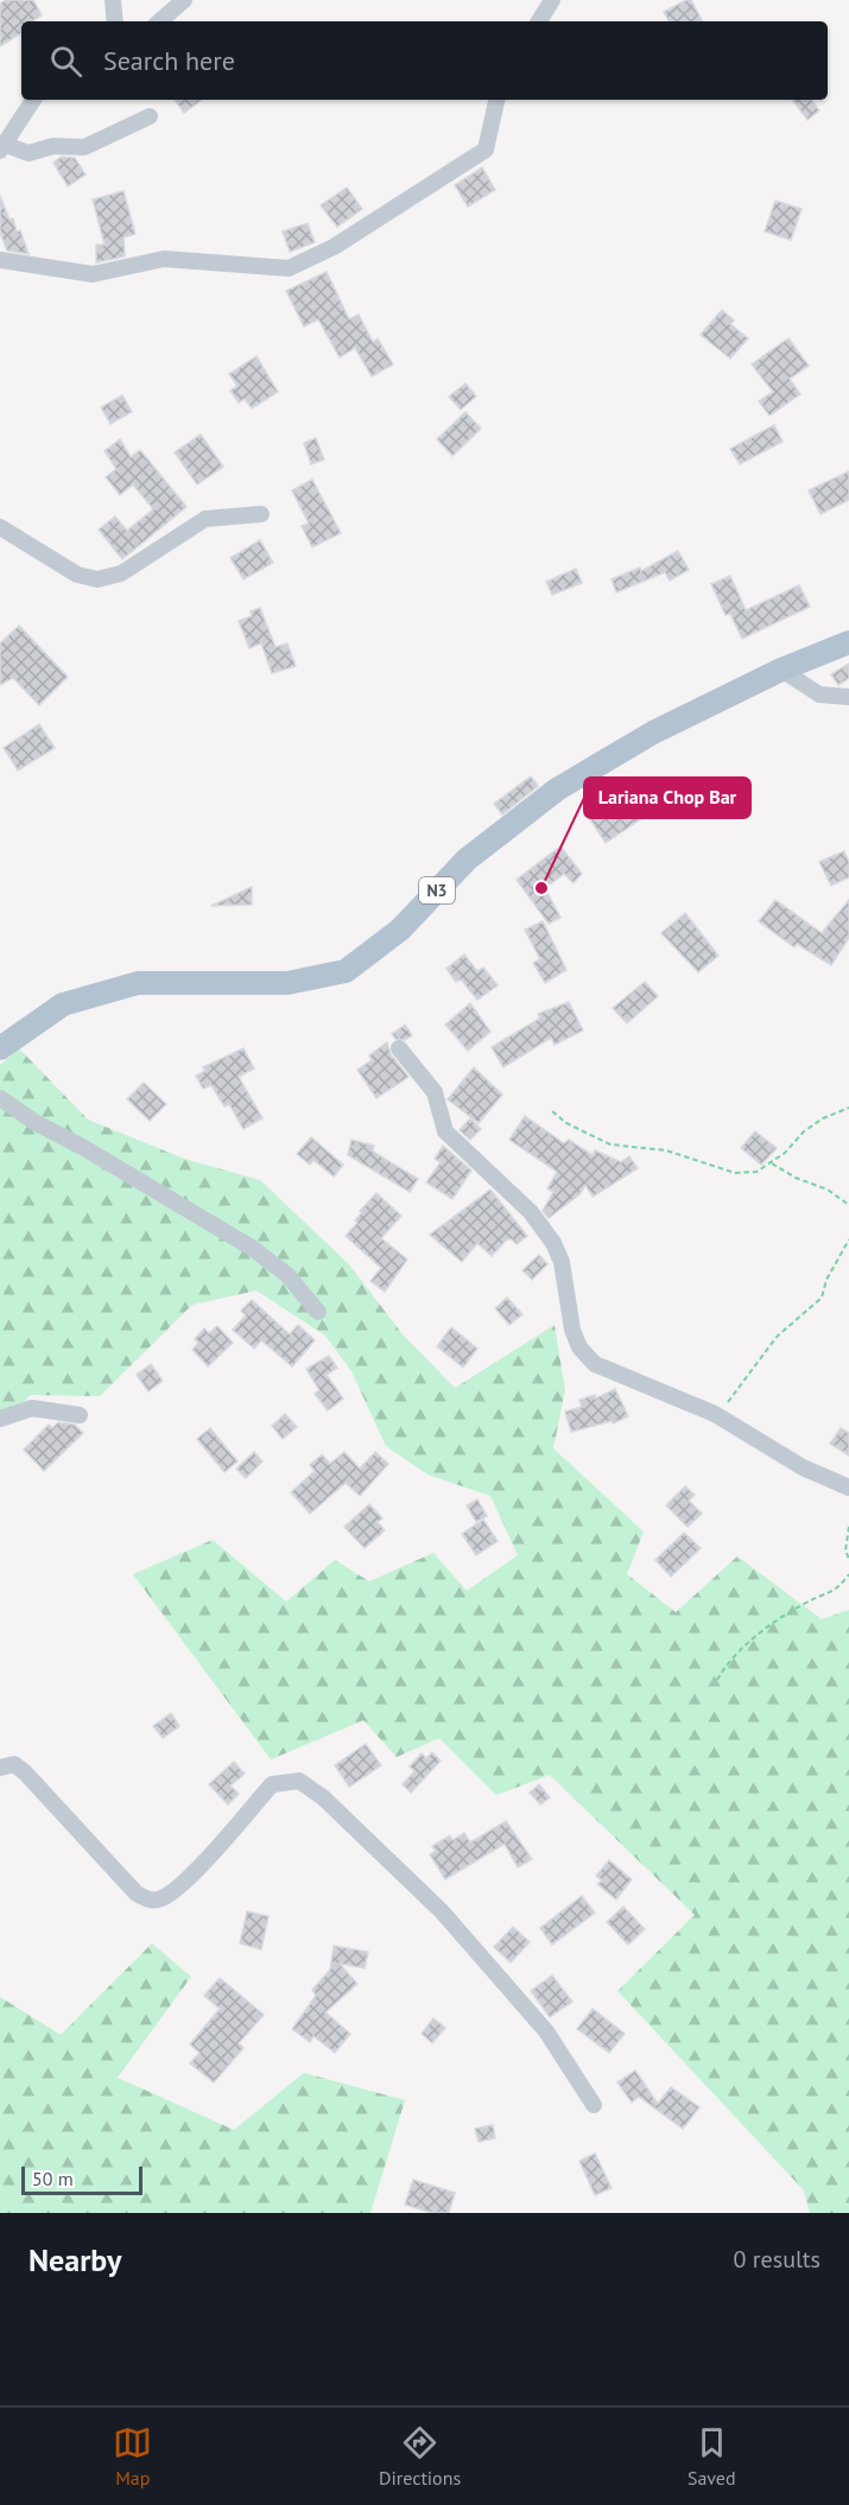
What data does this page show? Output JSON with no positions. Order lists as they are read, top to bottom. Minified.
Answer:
{"streets":{"main road":["N3"]},"places":["Lariana Chop Bar"],"scale_bar":"50 m","page":{"search":"Search here","scale":"50 m","heading":["Nearby","0 results"],"nav":["Map","Directions","Saved"]}}
